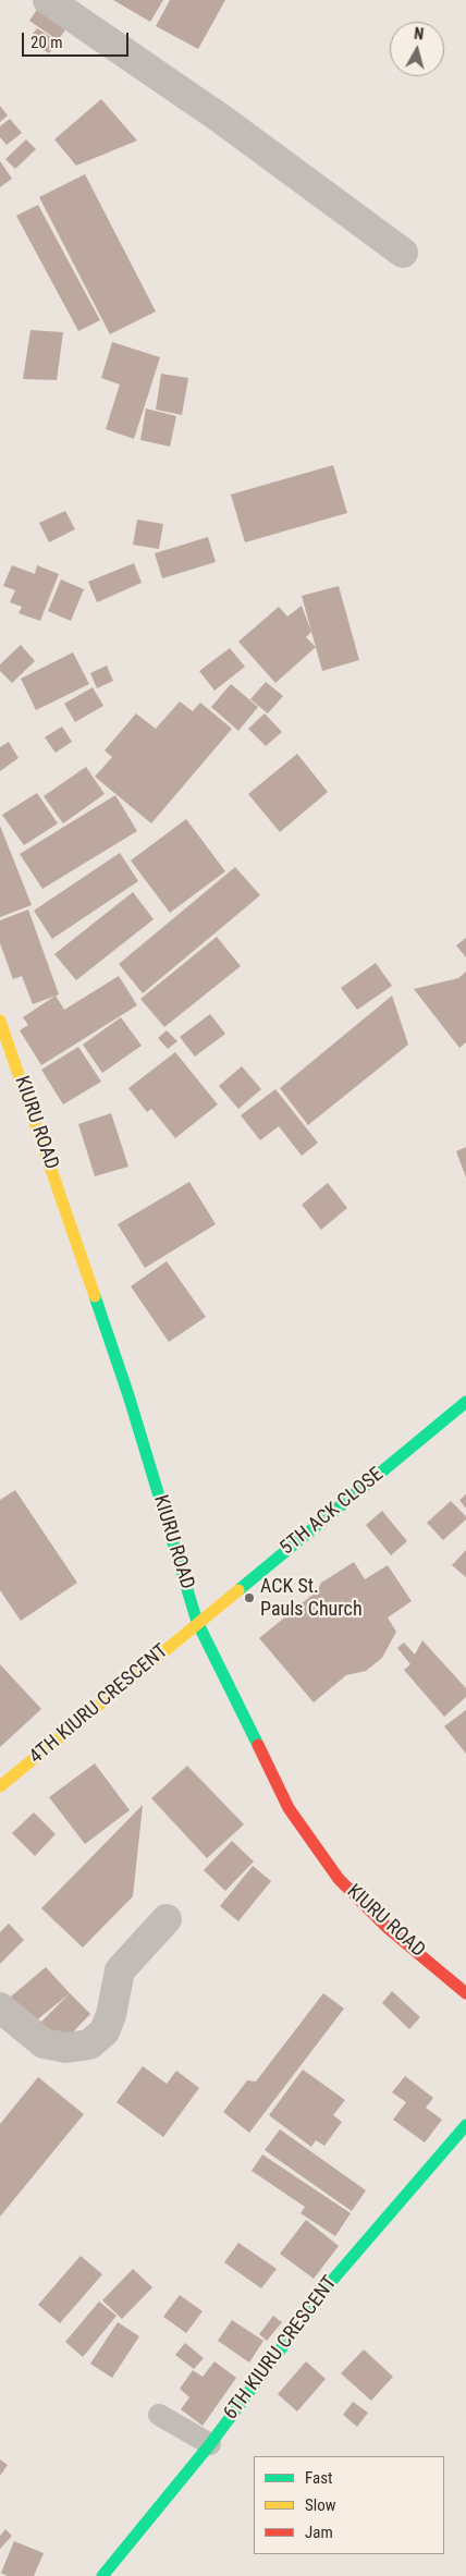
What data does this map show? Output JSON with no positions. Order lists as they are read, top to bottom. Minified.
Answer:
{"streets":{"street":["KIURU ROAD","5TH ACK CLOSE","4TH KIURU CRESCENT","6TH KIURU CRESCENT"]},"crossings":[["KIURU ROAD","5TH ACK CLOSE"],["KIURU ROAD","4TH KIURU CRESCENT"],["5TH ACK CLOSE","4TH KIURU CRESCENT"]],"places":["ACK St. Pauls Church"],"legend":["Fast","Slow","Jam"],"scale_bar":"20 m","north":"top"}
